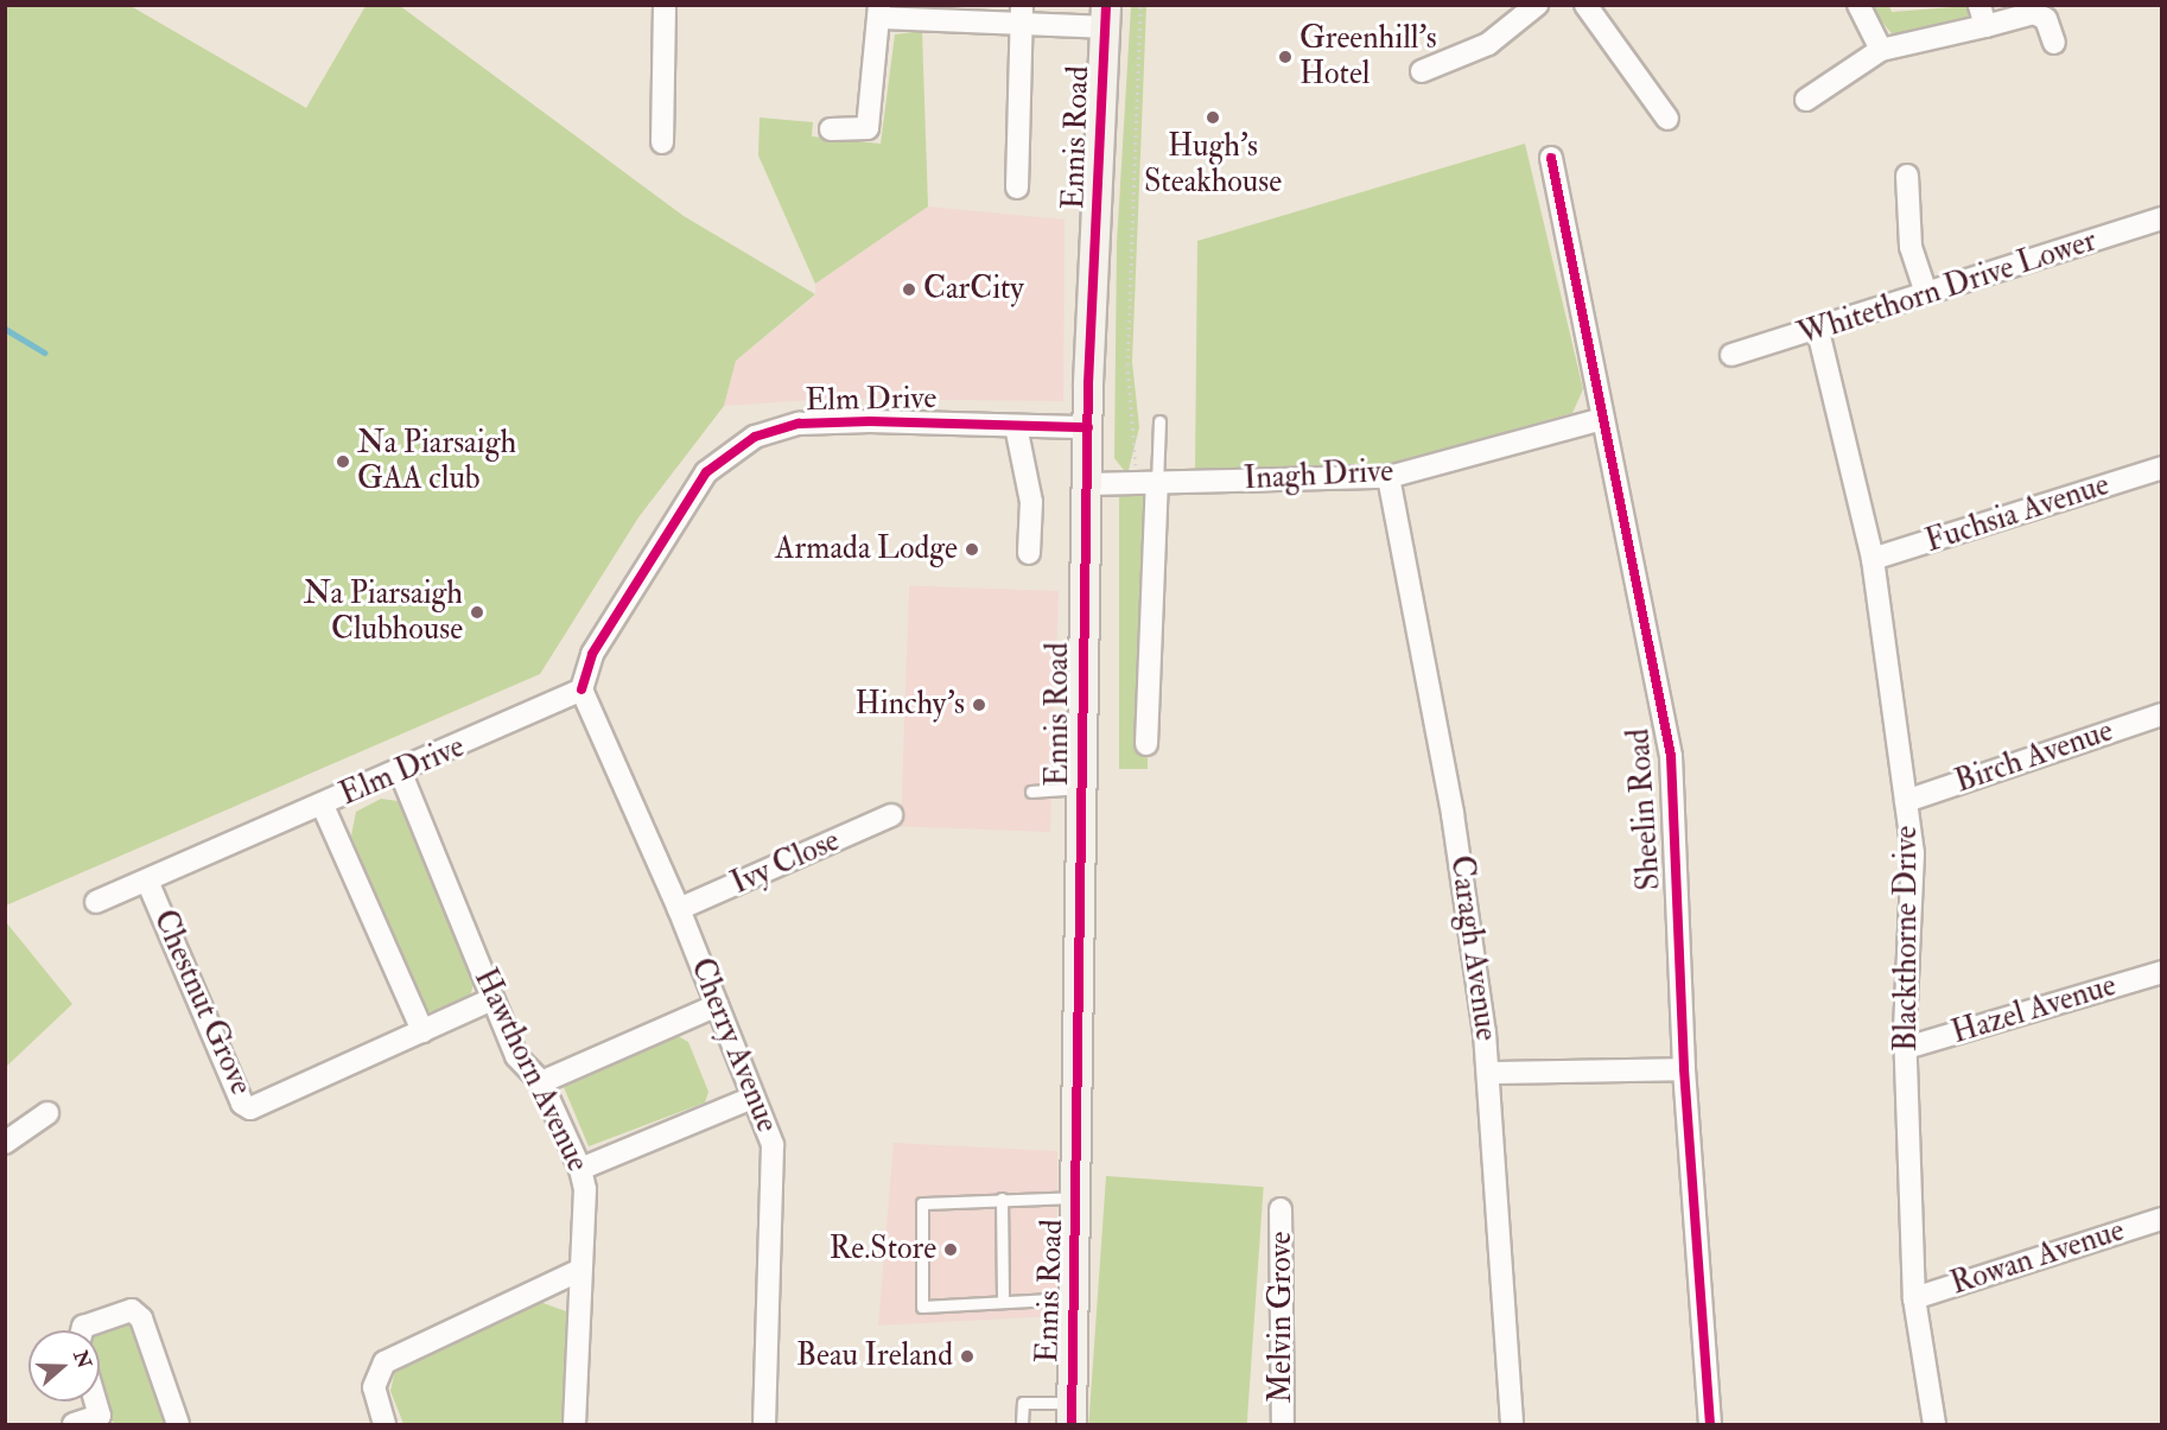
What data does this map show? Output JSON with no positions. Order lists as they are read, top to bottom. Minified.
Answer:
{"streets":{"main road":["Ennis Road"],"street":["Whitethorn Drive Lower","Elm Drive","Inagh Drive","Fuchsia Avenue","Birch Avenue","Sheelin Road","Ivy Close","Blackthorne Drive","Caragh Avenue","Chestnut Grove","Hazel Avenue","Cherry Avenue","Hawthorn Avenue","Rowan Avenue","Melvin Grove"]},"crossings":[["Ennis Road","Elm Drive"],["Ennis Road","Inagh Drive"],["Whitethorn Drive Lower","Blackthorne Drive"],["Elm Drive","Chestnut Grove"],["Elm Drive","Cherry Avenue"],["Elm Drive","Hawthorn Avenue"],["Inagh Drive","Sheelin Road"],["Inagh Drive","Caragh Avenue"],["Fuchsia Avenue","Blackthorne Drive"],["Birch Avenue","Blackthorne Drive"],["Ivy Close","Cherry Avenue"],["Blackthorne Drive","Hazel Avenue"],["Blackthorne Drive","Rowan Avenue"],["Chestnut Grove","Hawthorn Avenue"]],"places":["Greenhill's Hotel","Hugh's Steakhouse","CarCity","Na Piarsaigh GAA club","Armada Lodge","Na Piarsaigh Clubhouse","Hinchy's","Re.Store","Beau Ireland"],"north":"right"}
